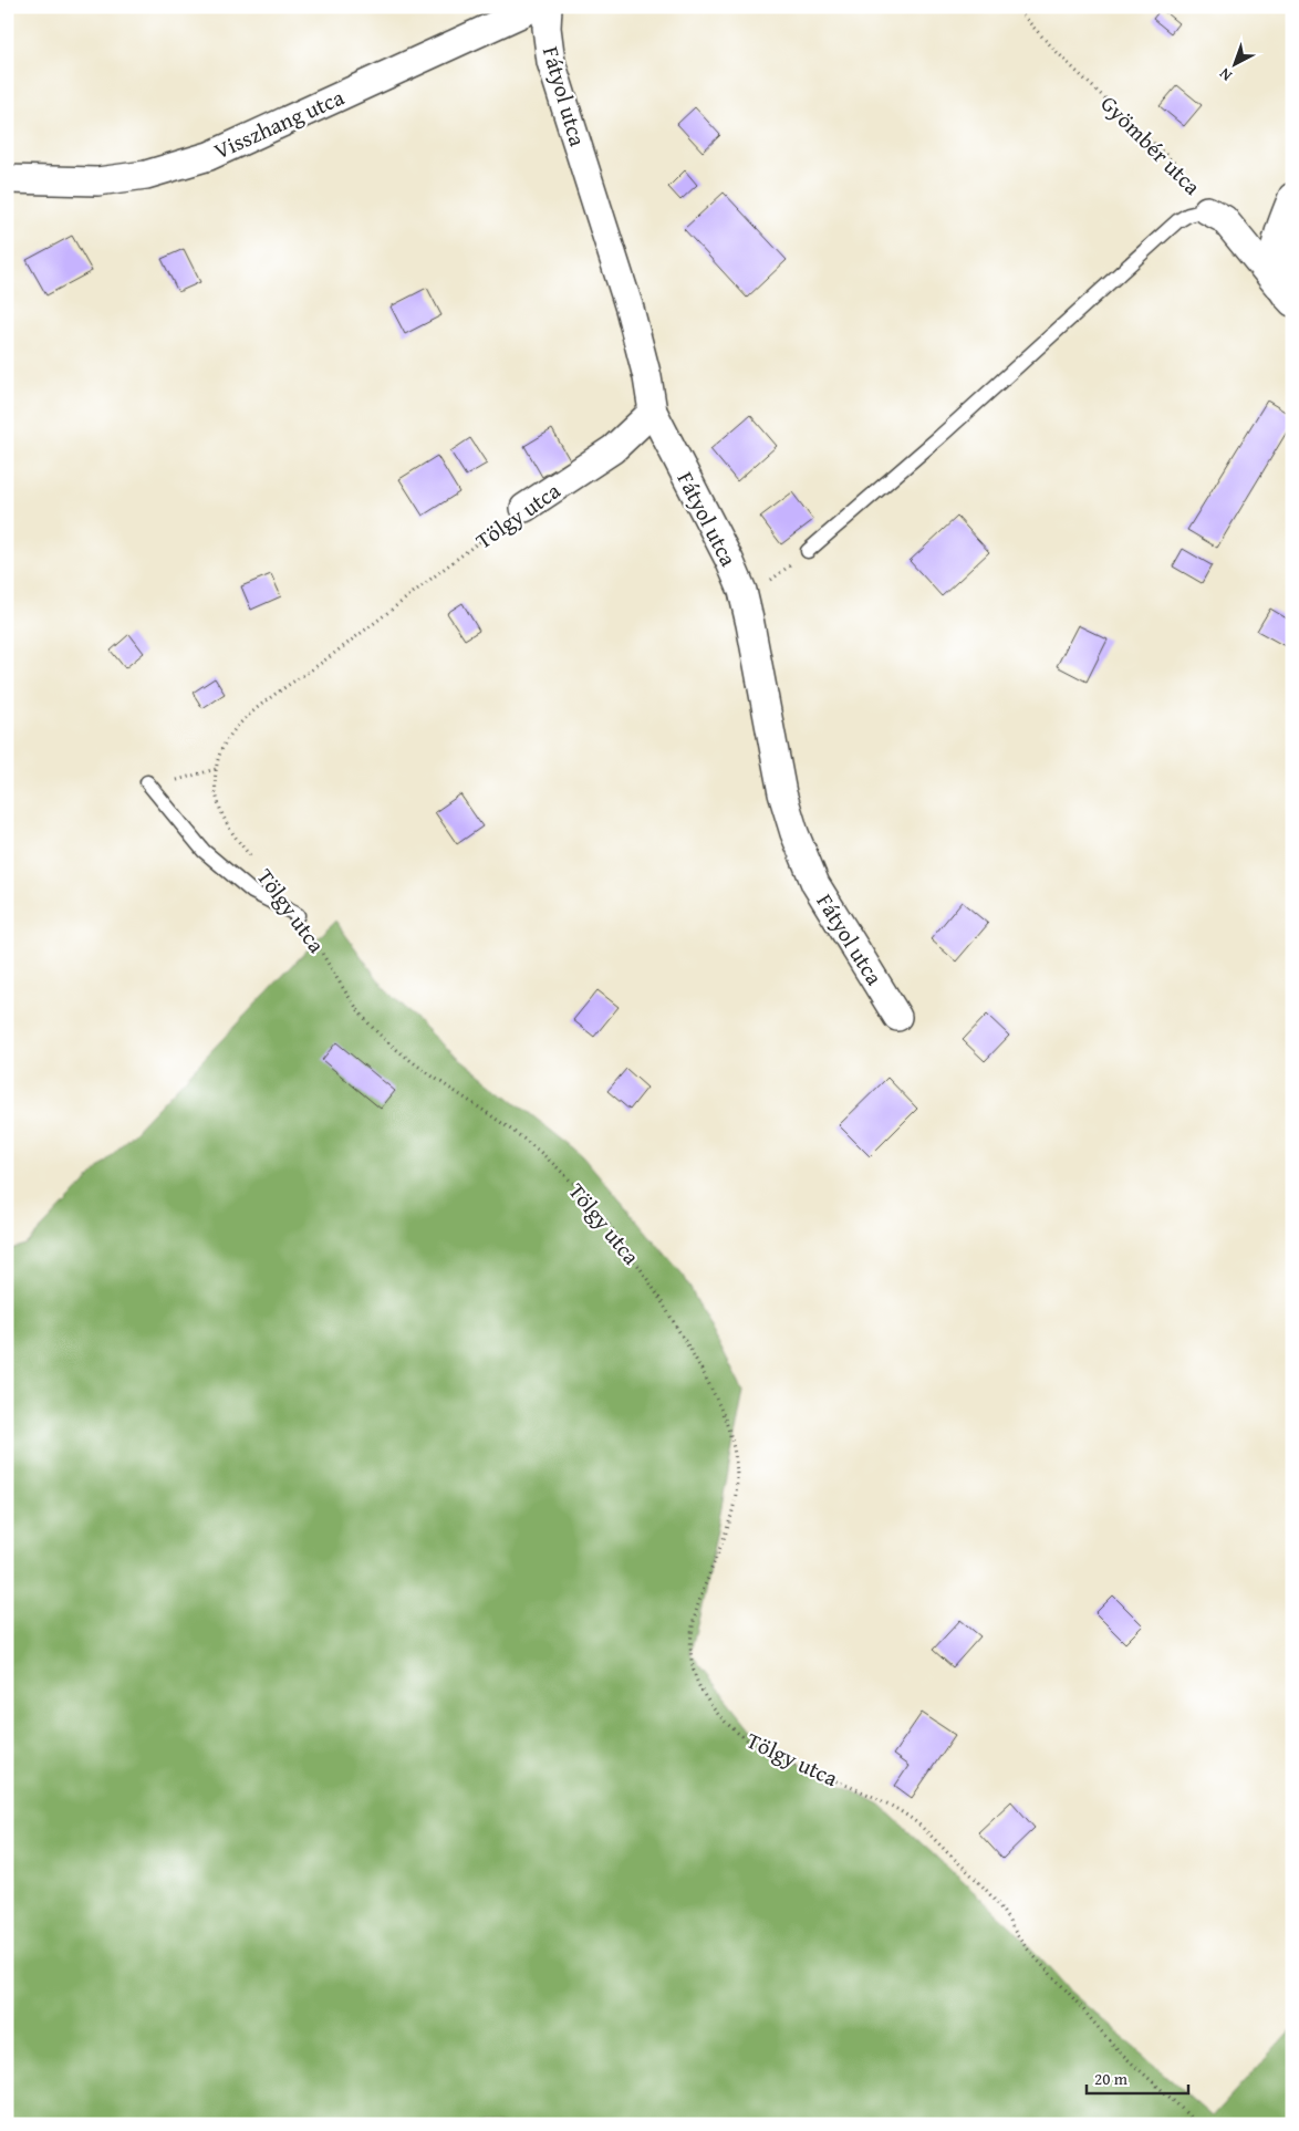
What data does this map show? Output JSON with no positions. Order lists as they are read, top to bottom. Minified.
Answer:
{"streets":{"street":["Fátyol utca","Visszhang utca","Gyömbér utca","Tölgy utca"]},"crossings":[["Fátyol utca","Tölgy utca"]],"scale_bar":"20 m","north":"bottom left"}
